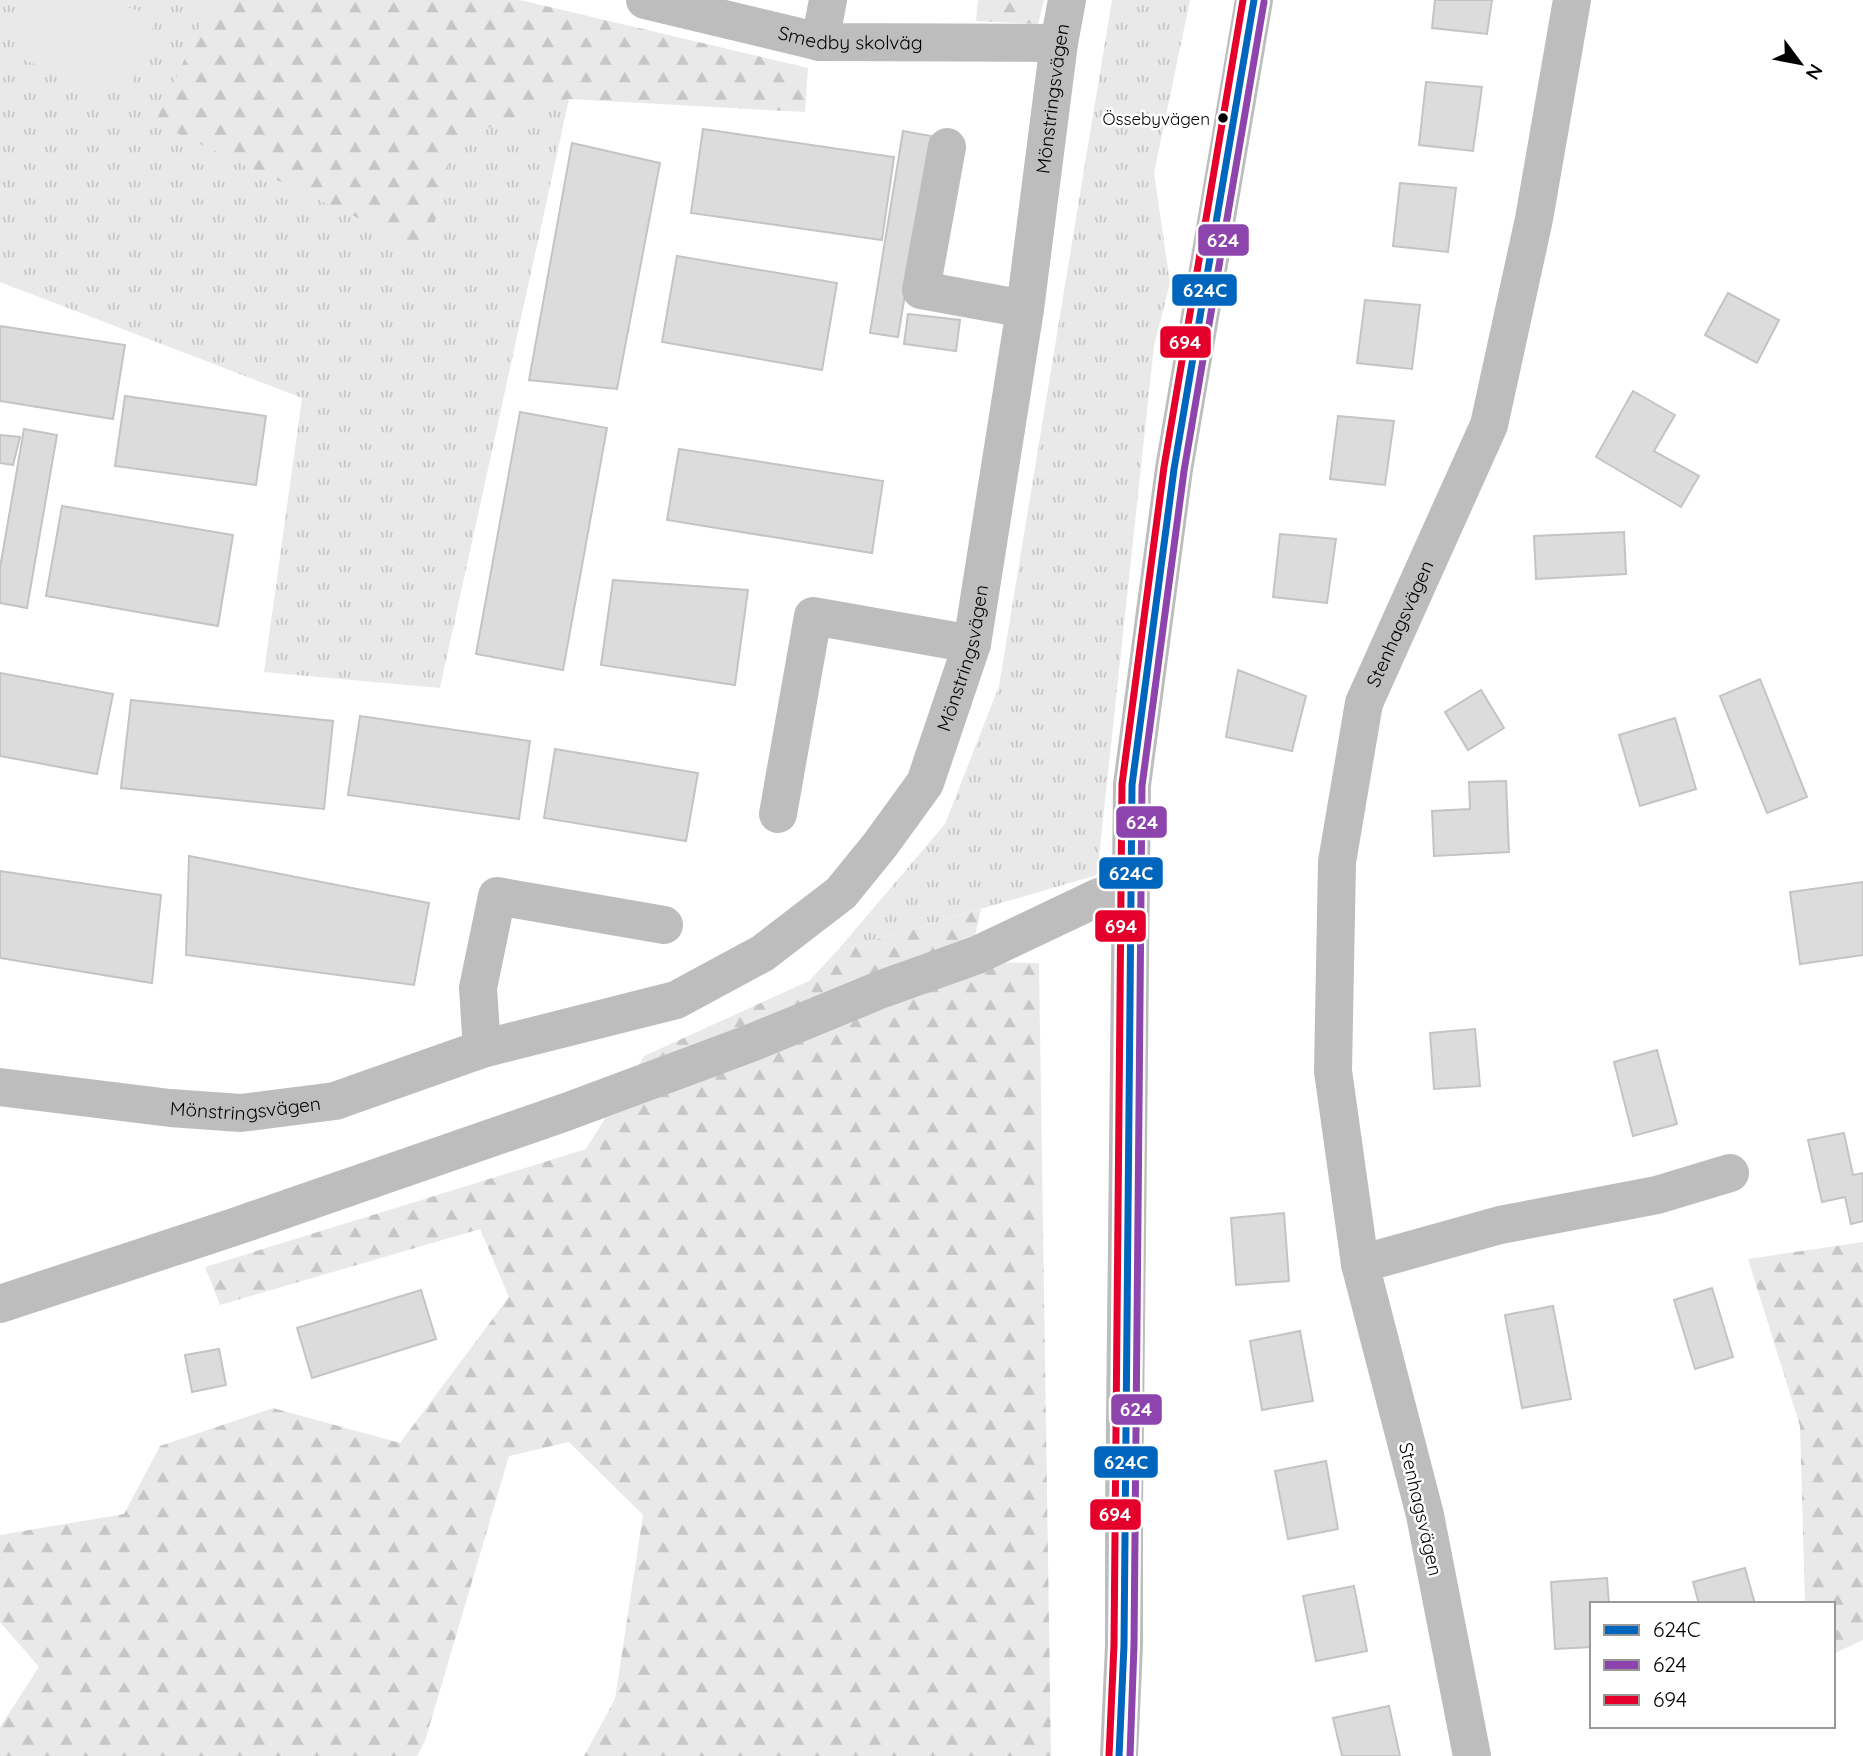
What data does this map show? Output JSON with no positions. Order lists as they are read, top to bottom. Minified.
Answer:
{"streets":{"street":["Smedby skolväg","Mönstringsvägen","Stenhagsvägen"]},"crossings":[["Smedby skolväg","Mönstringsvägen"]],"places":["Össebyvägen"],"lines":["transit line 624C","transit line 694","transit line 624"],"legend":["624C","624","694"],"north":"bottom right"}
